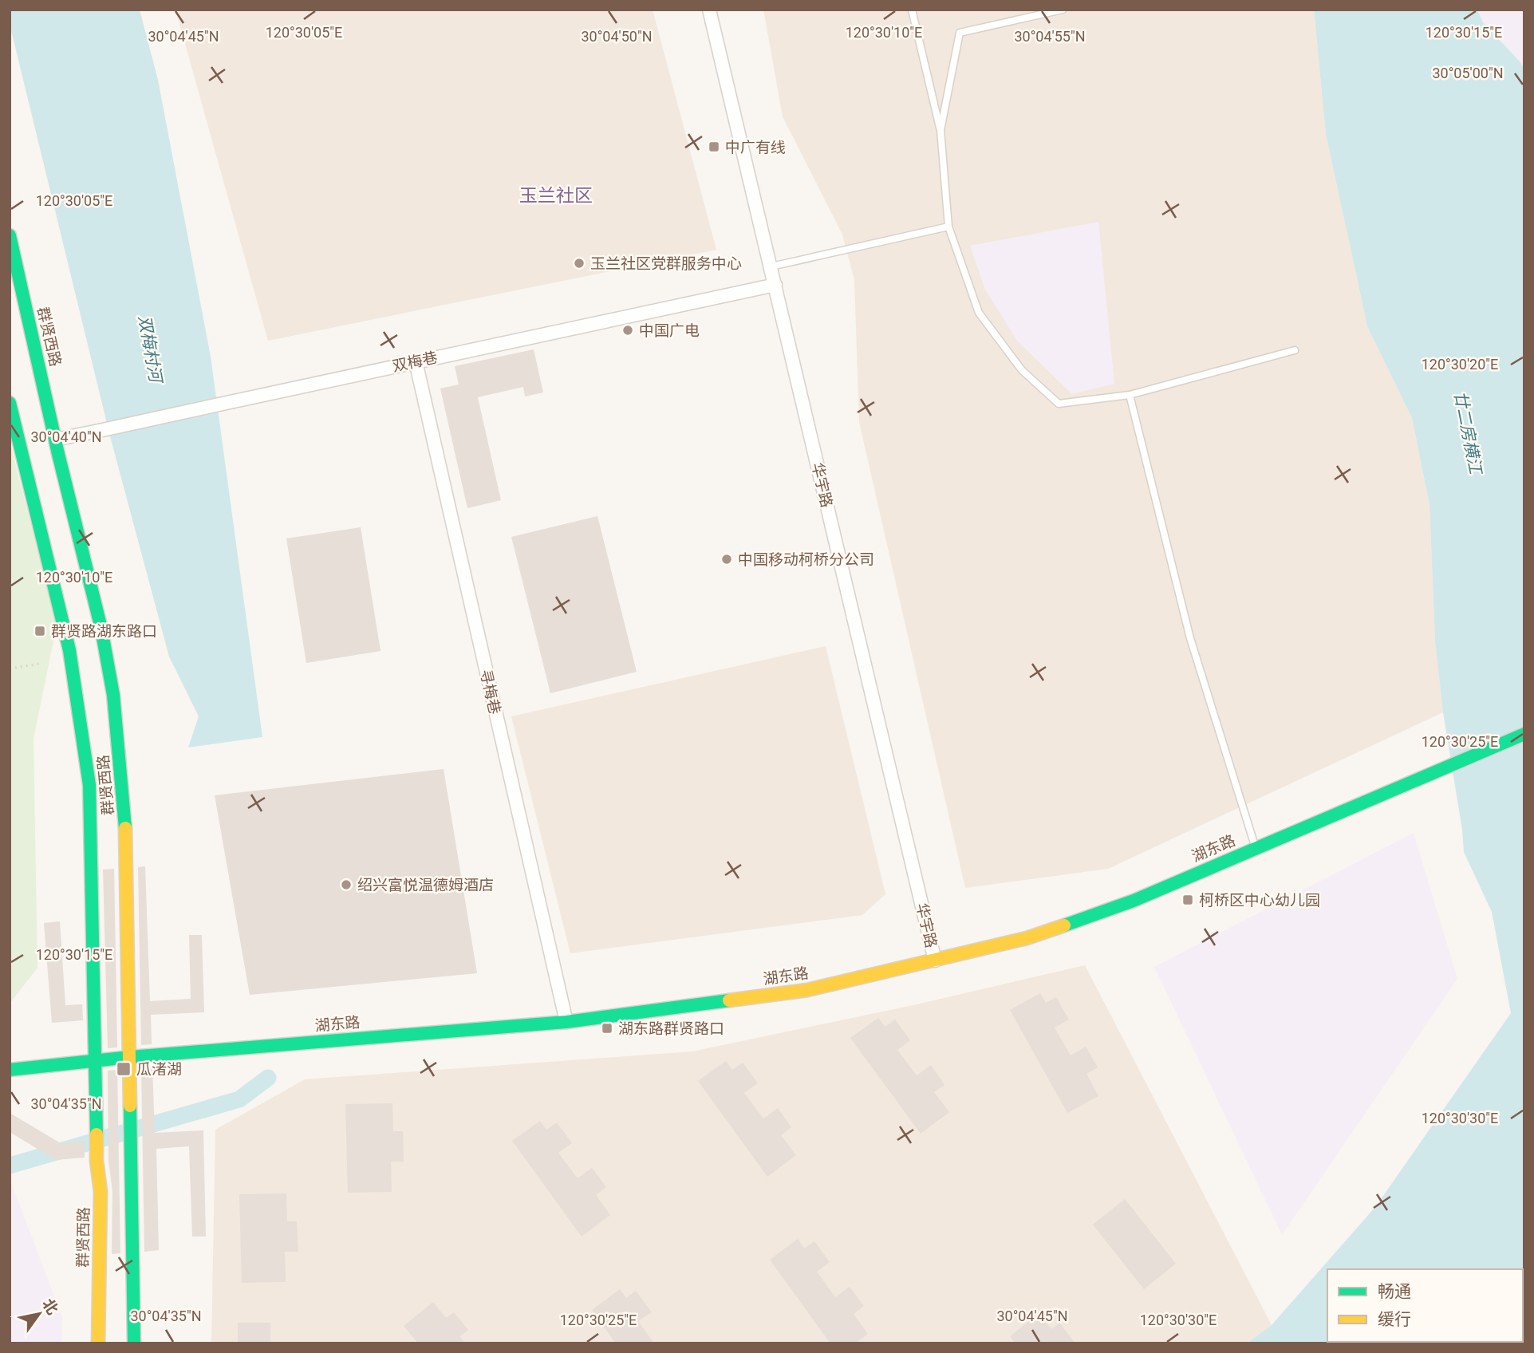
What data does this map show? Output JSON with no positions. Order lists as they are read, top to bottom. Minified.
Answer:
{"streets":{"main road":["群贤西路","湖东路"],"street":["双梅巷","华宇路","寻梅巷"]},"crossings":[["群贤西路","双梅巷"],["群贤西路","湖东路"],["双梅巷","华宇路"],["双梅巷","寻梅巷"],["华宇路","湖东路"],["寻梅巷","湖东路"]],"districts":["玉兰社区"],"water":["双梅村河","廿二房横江"],"places":{"transit":["中广有线","群贤路湖东路口","柯桥区中心幼儿园","湖东路群贤路口","瓜渚湖"],"other":["玉兰社区党群服务中心","中国广电","中国移动柯桥分公司","绍兴富悦温德姆酒店"]},"legend":["畅通","缓行"],"north":"top right","coordinates":["120°30'05\"E","120°30'15\"E","120°30'10\"E","30°04'45\"N","30°04'50\"N","30°04'55\"N","30°05'00\"N","120°30'20\"E","30°04'40\"N","120°30'25\"E","30°04'35\"N","120°30'30\"E"]}
